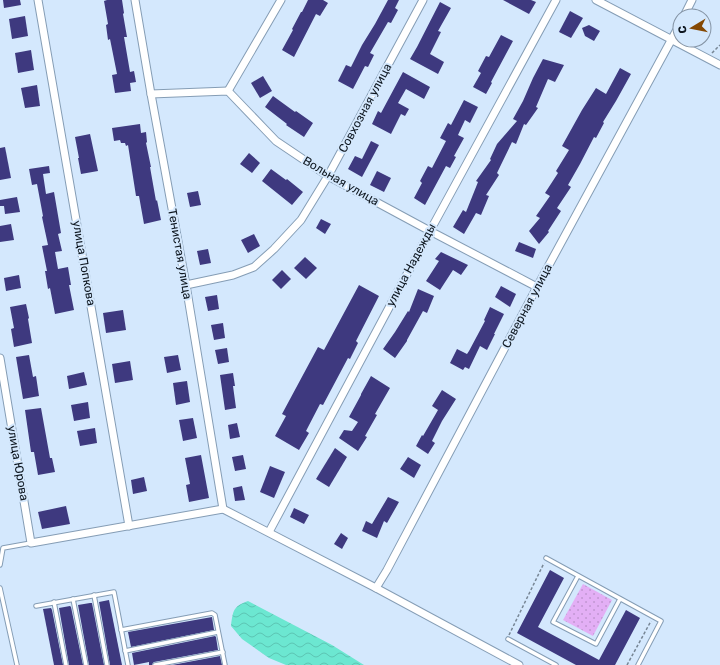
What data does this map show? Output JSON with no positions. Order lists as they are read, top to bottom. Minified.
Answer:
{"streets":{"street":["Совхозная улица","Вольная улица","Тенистая улица","улица Попкова","улица Надежды","Северная улица","улица Юрова"]},"crossings":[["Совхозная улица","Вольная улица"],["Совхозная улица","Тенистая улица"],["Вольная улица","улица Надежды"],["Вольная улица","Северная улица"]],"north":"left"}
